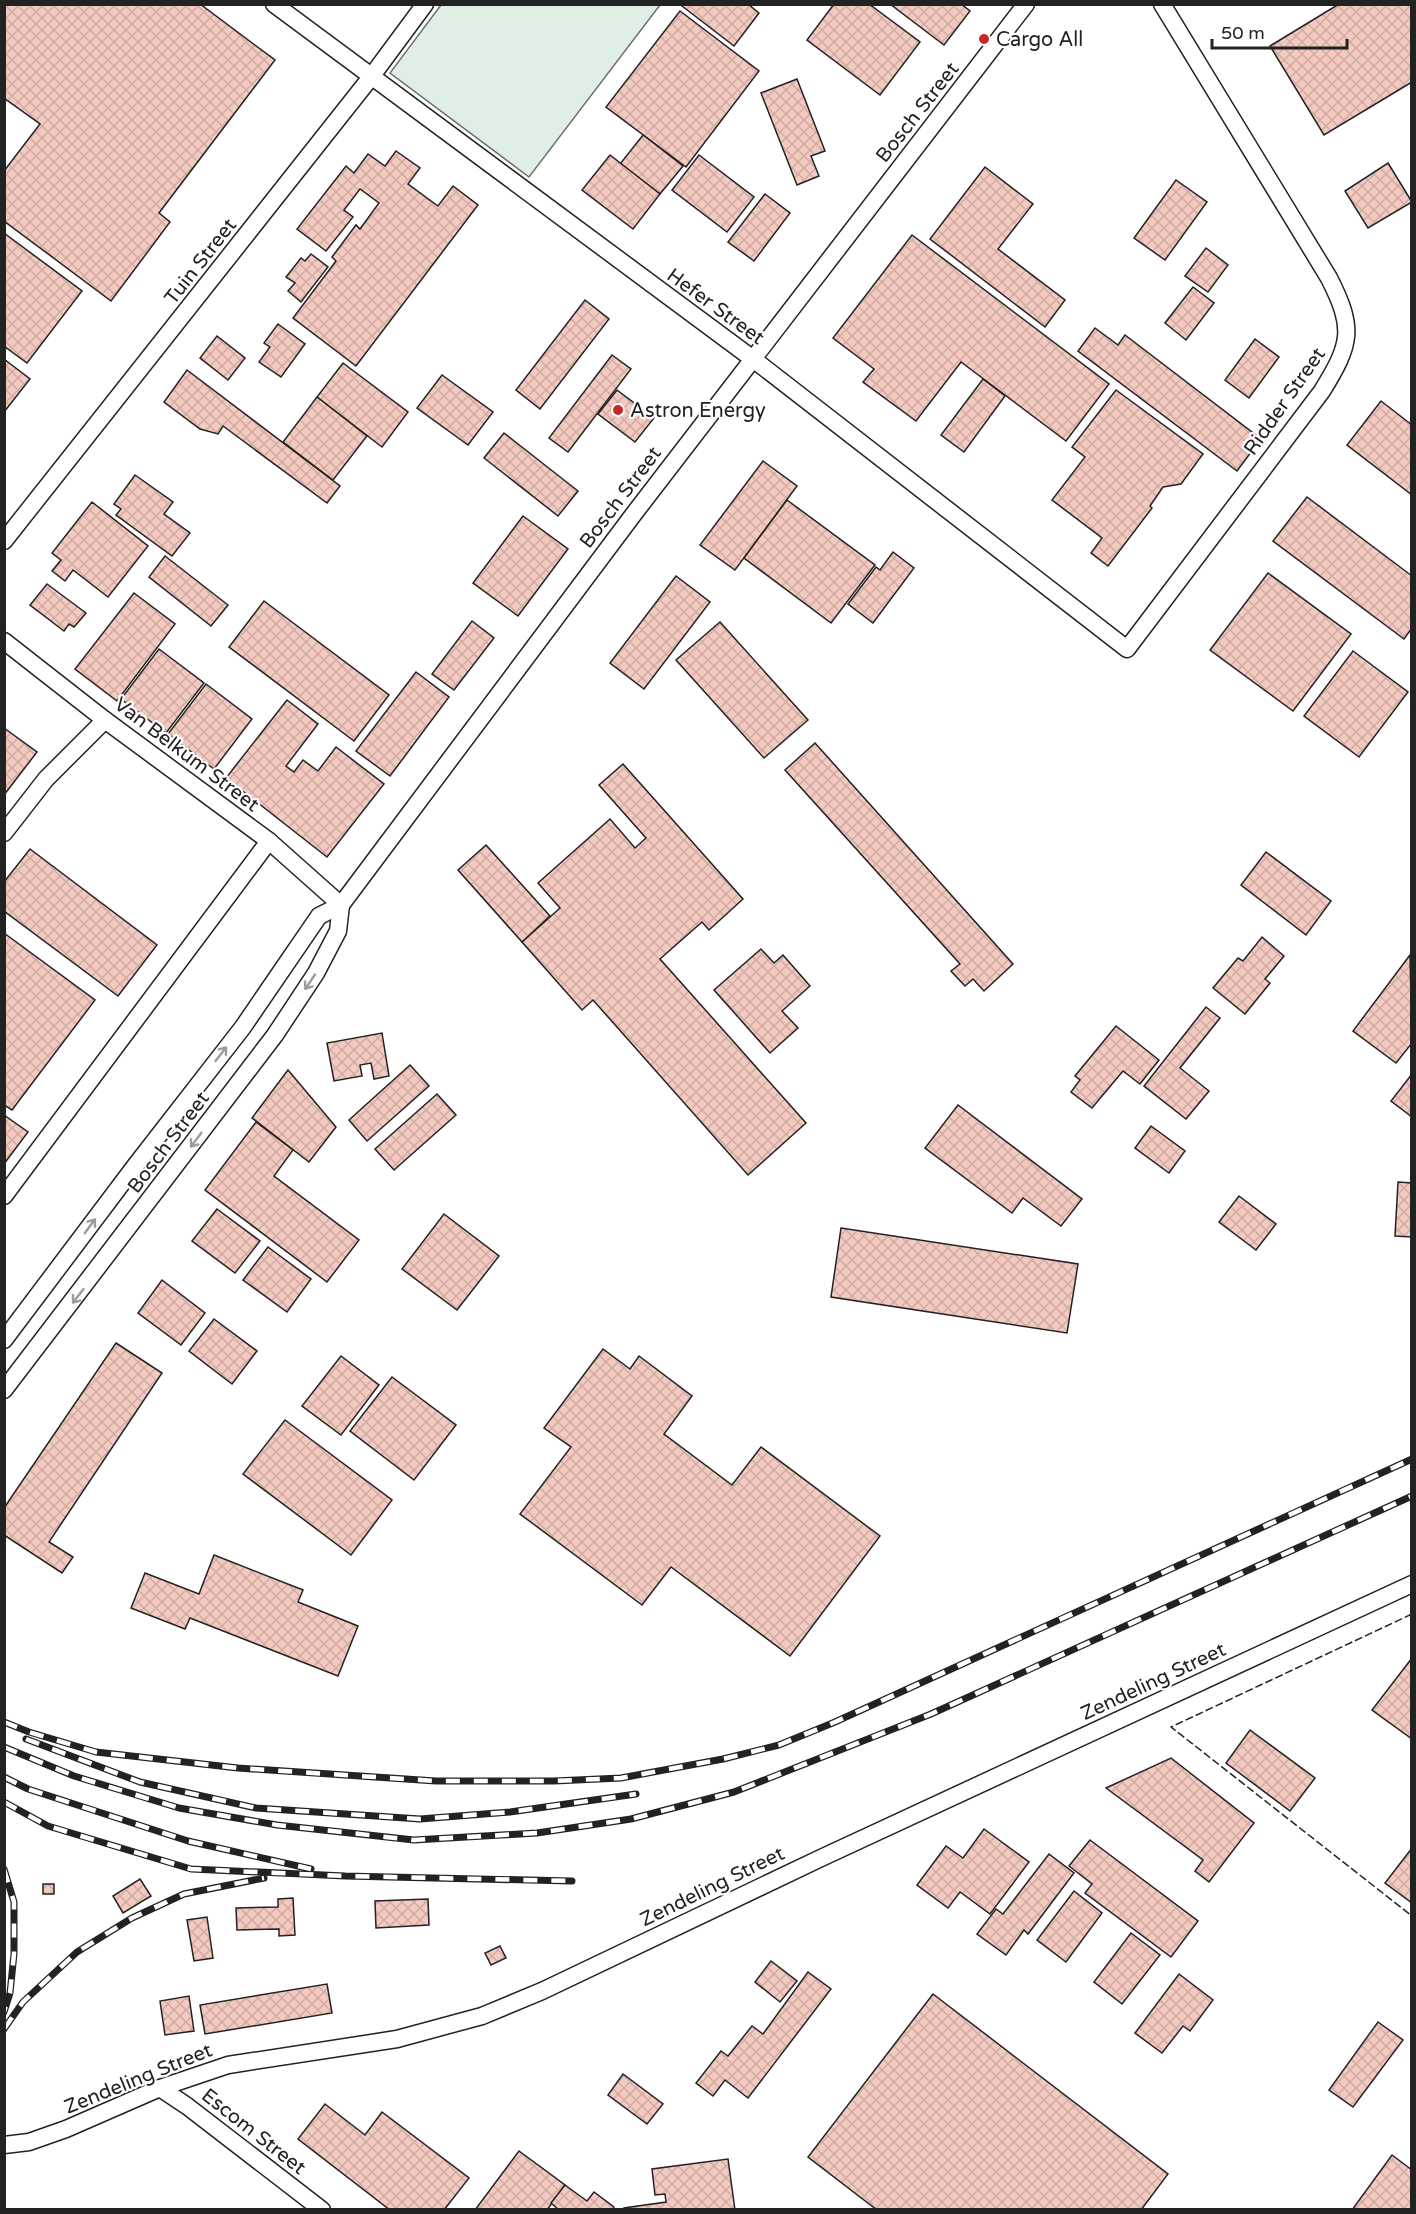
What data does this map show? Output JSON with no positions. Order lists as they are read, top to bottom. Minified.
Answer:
{"streets":{"street":["Bosch Street","Tuin Street","Hefer Street","Ridder Street","Van Belkum Street","Zendeling Street","Escom Street"]},"crossings":[["Bosch Street","Hefer Street"],["Bosch Street","Van Belkum Street"],["Tuin Street","Hefer Street"],["Hefer Street","Ridder Street"],["Zendeling Street","Escom Street"]],"places":["Cargo All","Astron Energy"],"scale_bar":"50 m"}
